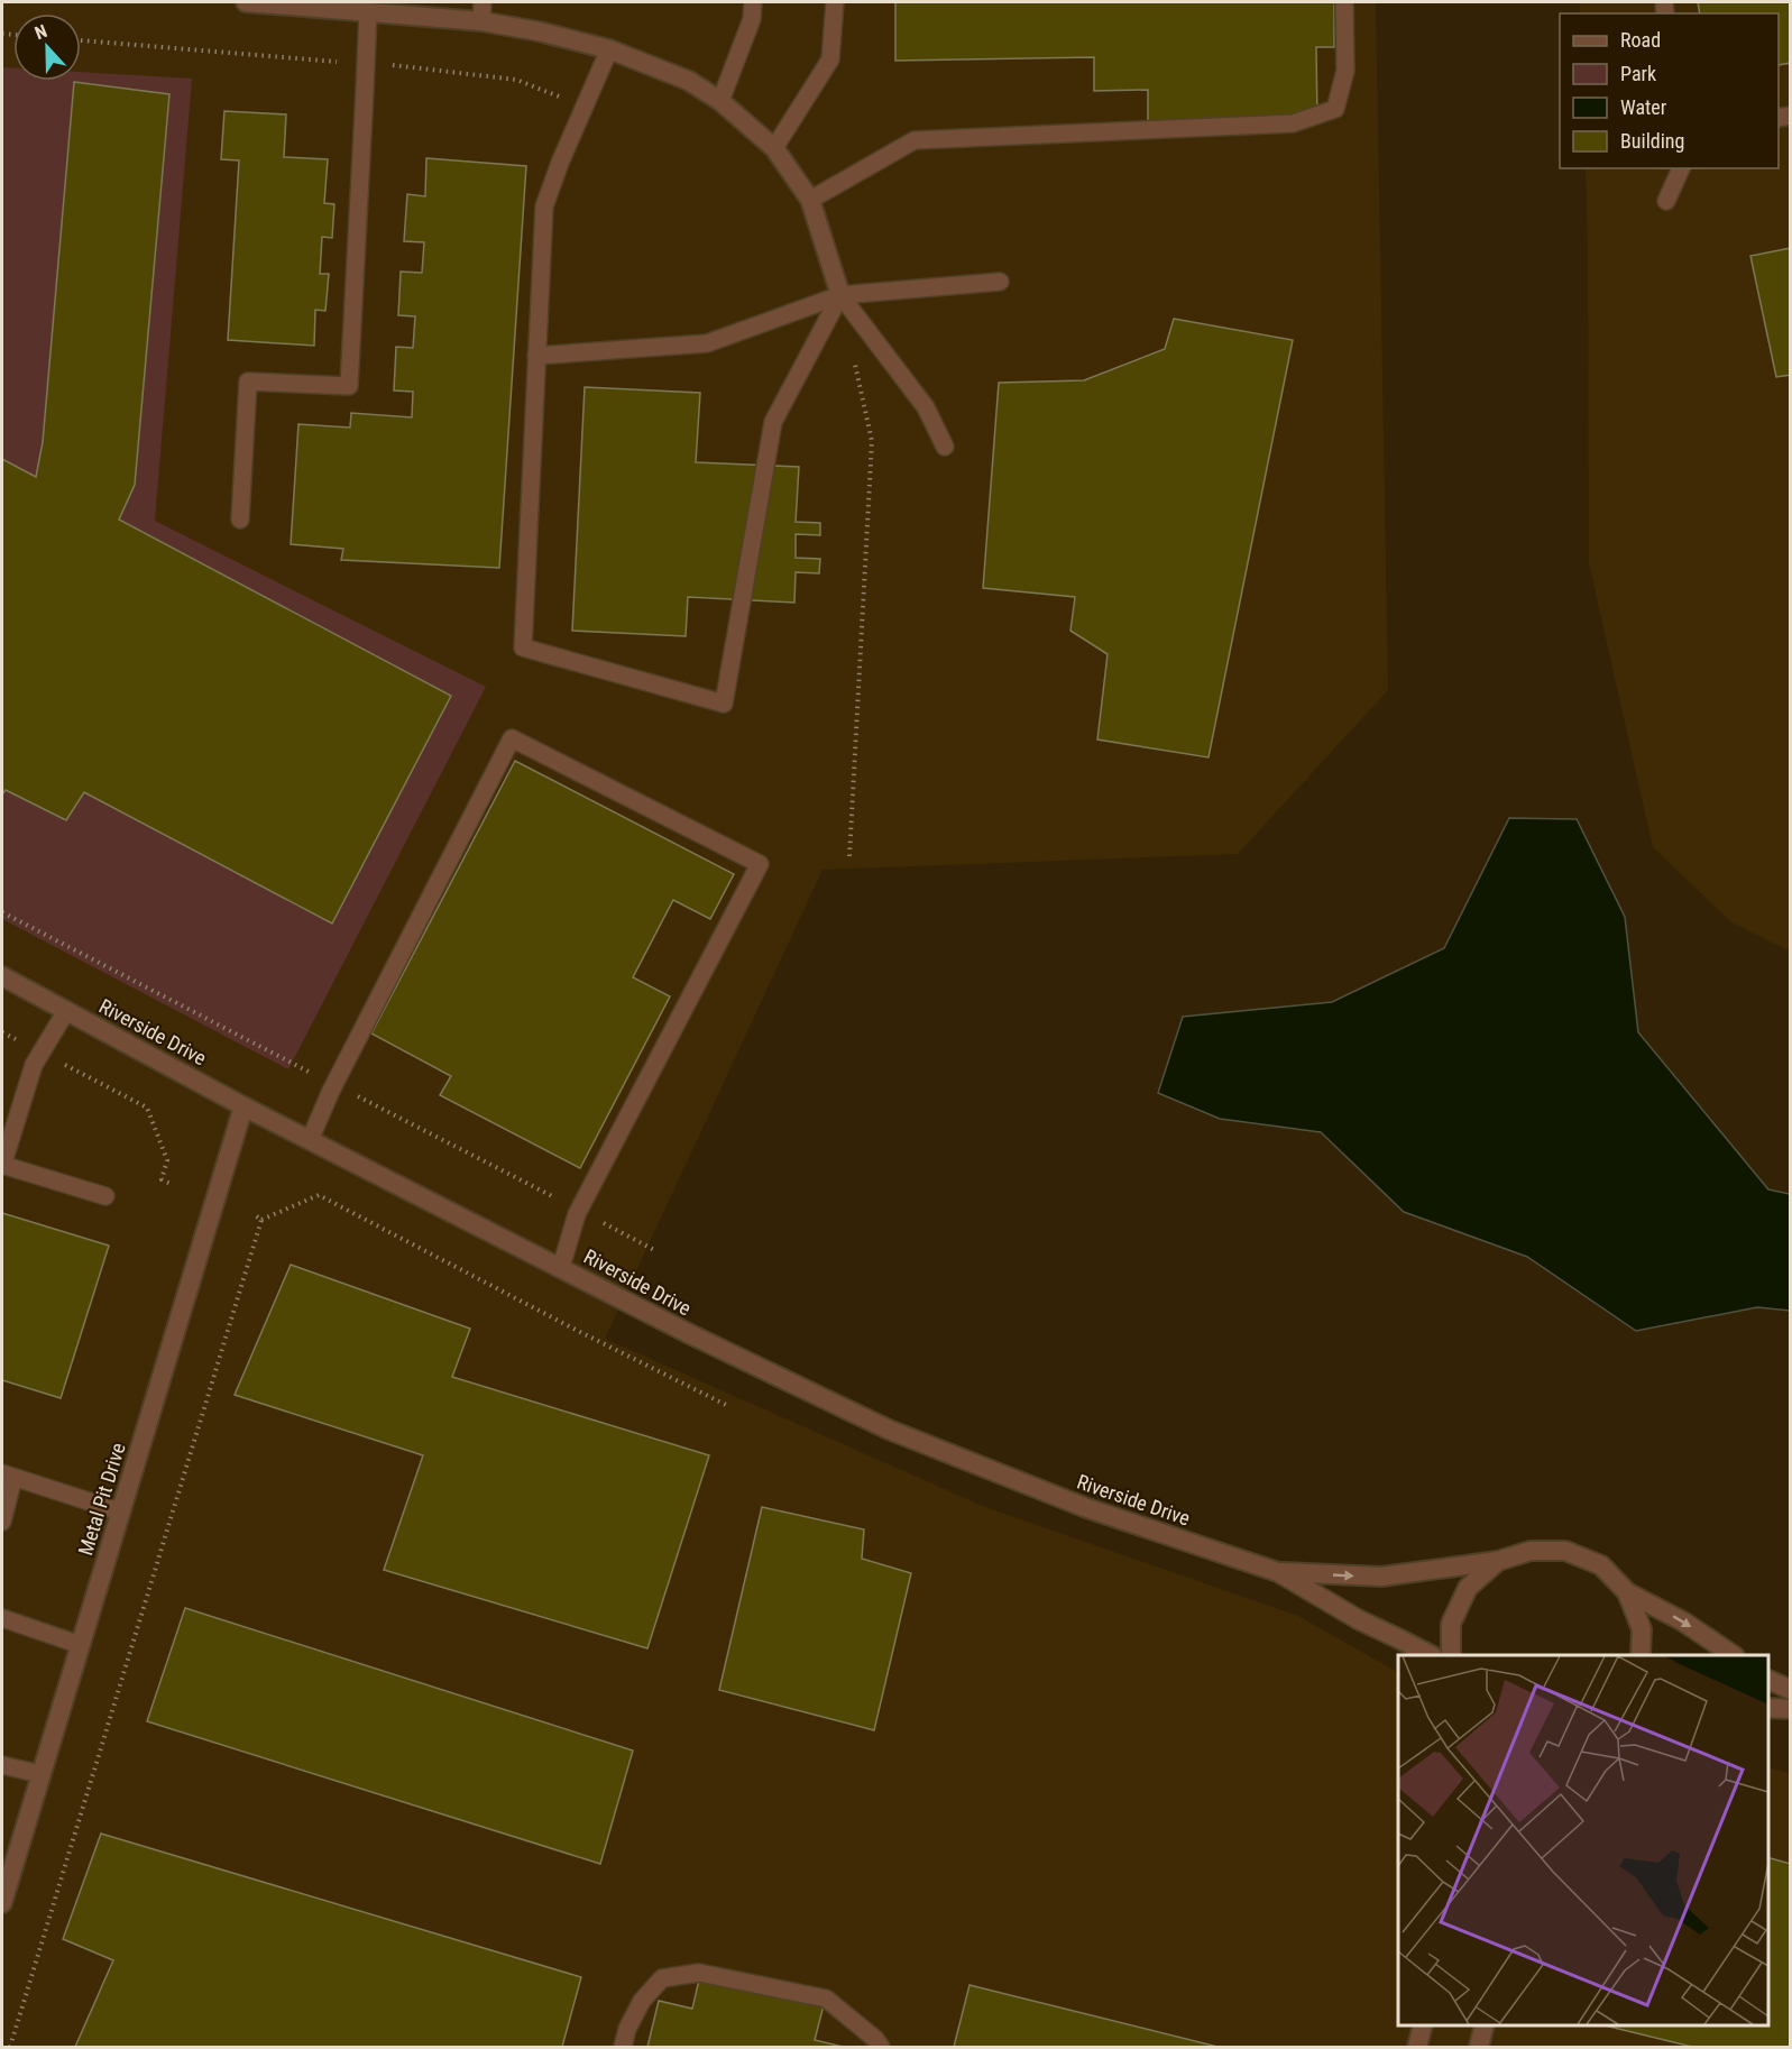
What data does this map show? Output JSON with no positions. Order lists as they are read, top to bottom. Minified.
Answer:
{"streets":{"street":["Riverside Drive","Metal Pit Drive"]},"crossings":[["Riverside Drive","Metal Pit Drive"]],"legend":["Road","Park","Water","Building"],"north":"top"}
